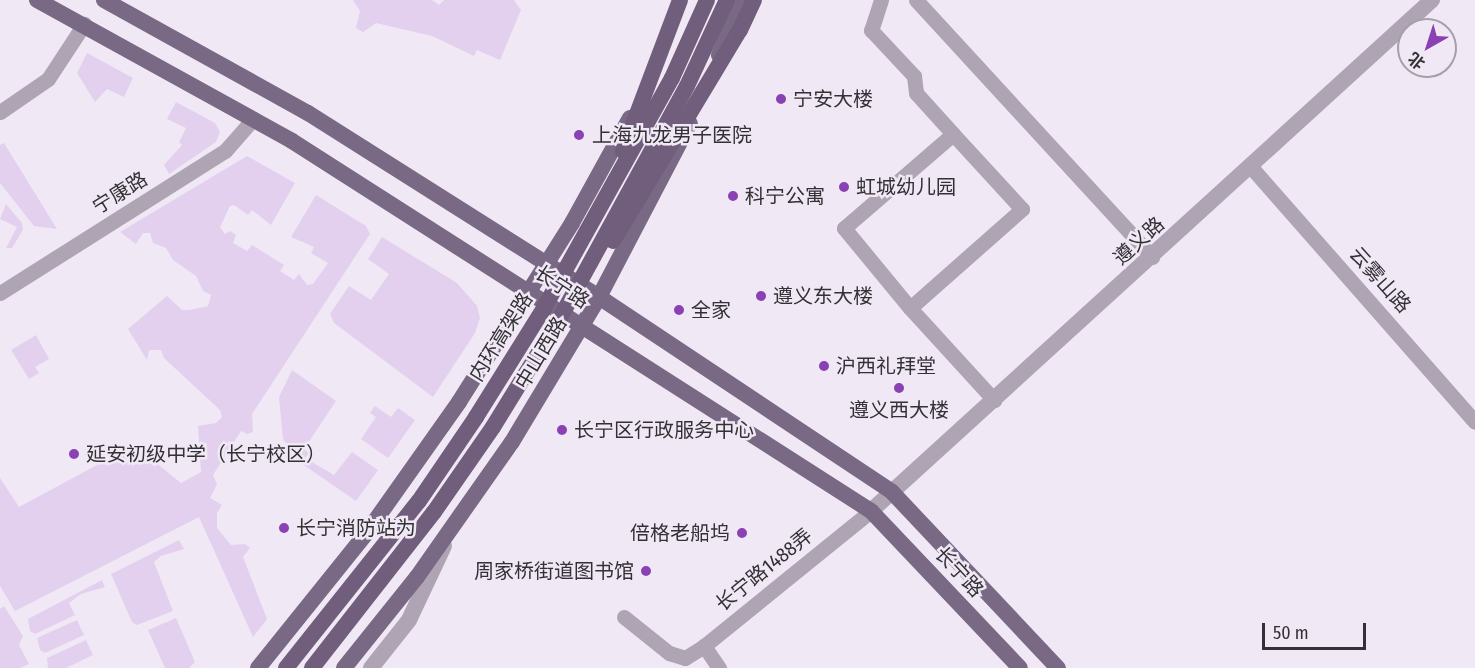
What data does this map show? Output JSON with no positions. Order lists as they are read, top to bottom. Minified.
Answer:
{"streets":{"highway":["内环高架路"],"main road":["长宁路","中山西路"],"street":["宁康路","遵义路","云雾山路","长宁路1488弄"]},"crossings":[["宁康路","长宁路"],["遵义路","云雾山路"],["遵义路","长宁路"],["遵义路","长宁路1488弄"],["长宁路","中山西路"],["长宁路","长宁路1488弄"]],"places":["宁安大楼","上海九龙男子医院","虹城幼儿园","科宁公寓","遵义东大楼","全家","沪西礼拜堂","遵义西大楼","长宁区行政服务中心","延安初级中学（长宁校区）","长宁消防站为","倍格老船坞","周家桥街道图书馆"],"scale_bar":"50 m","north":"bottom left"}
